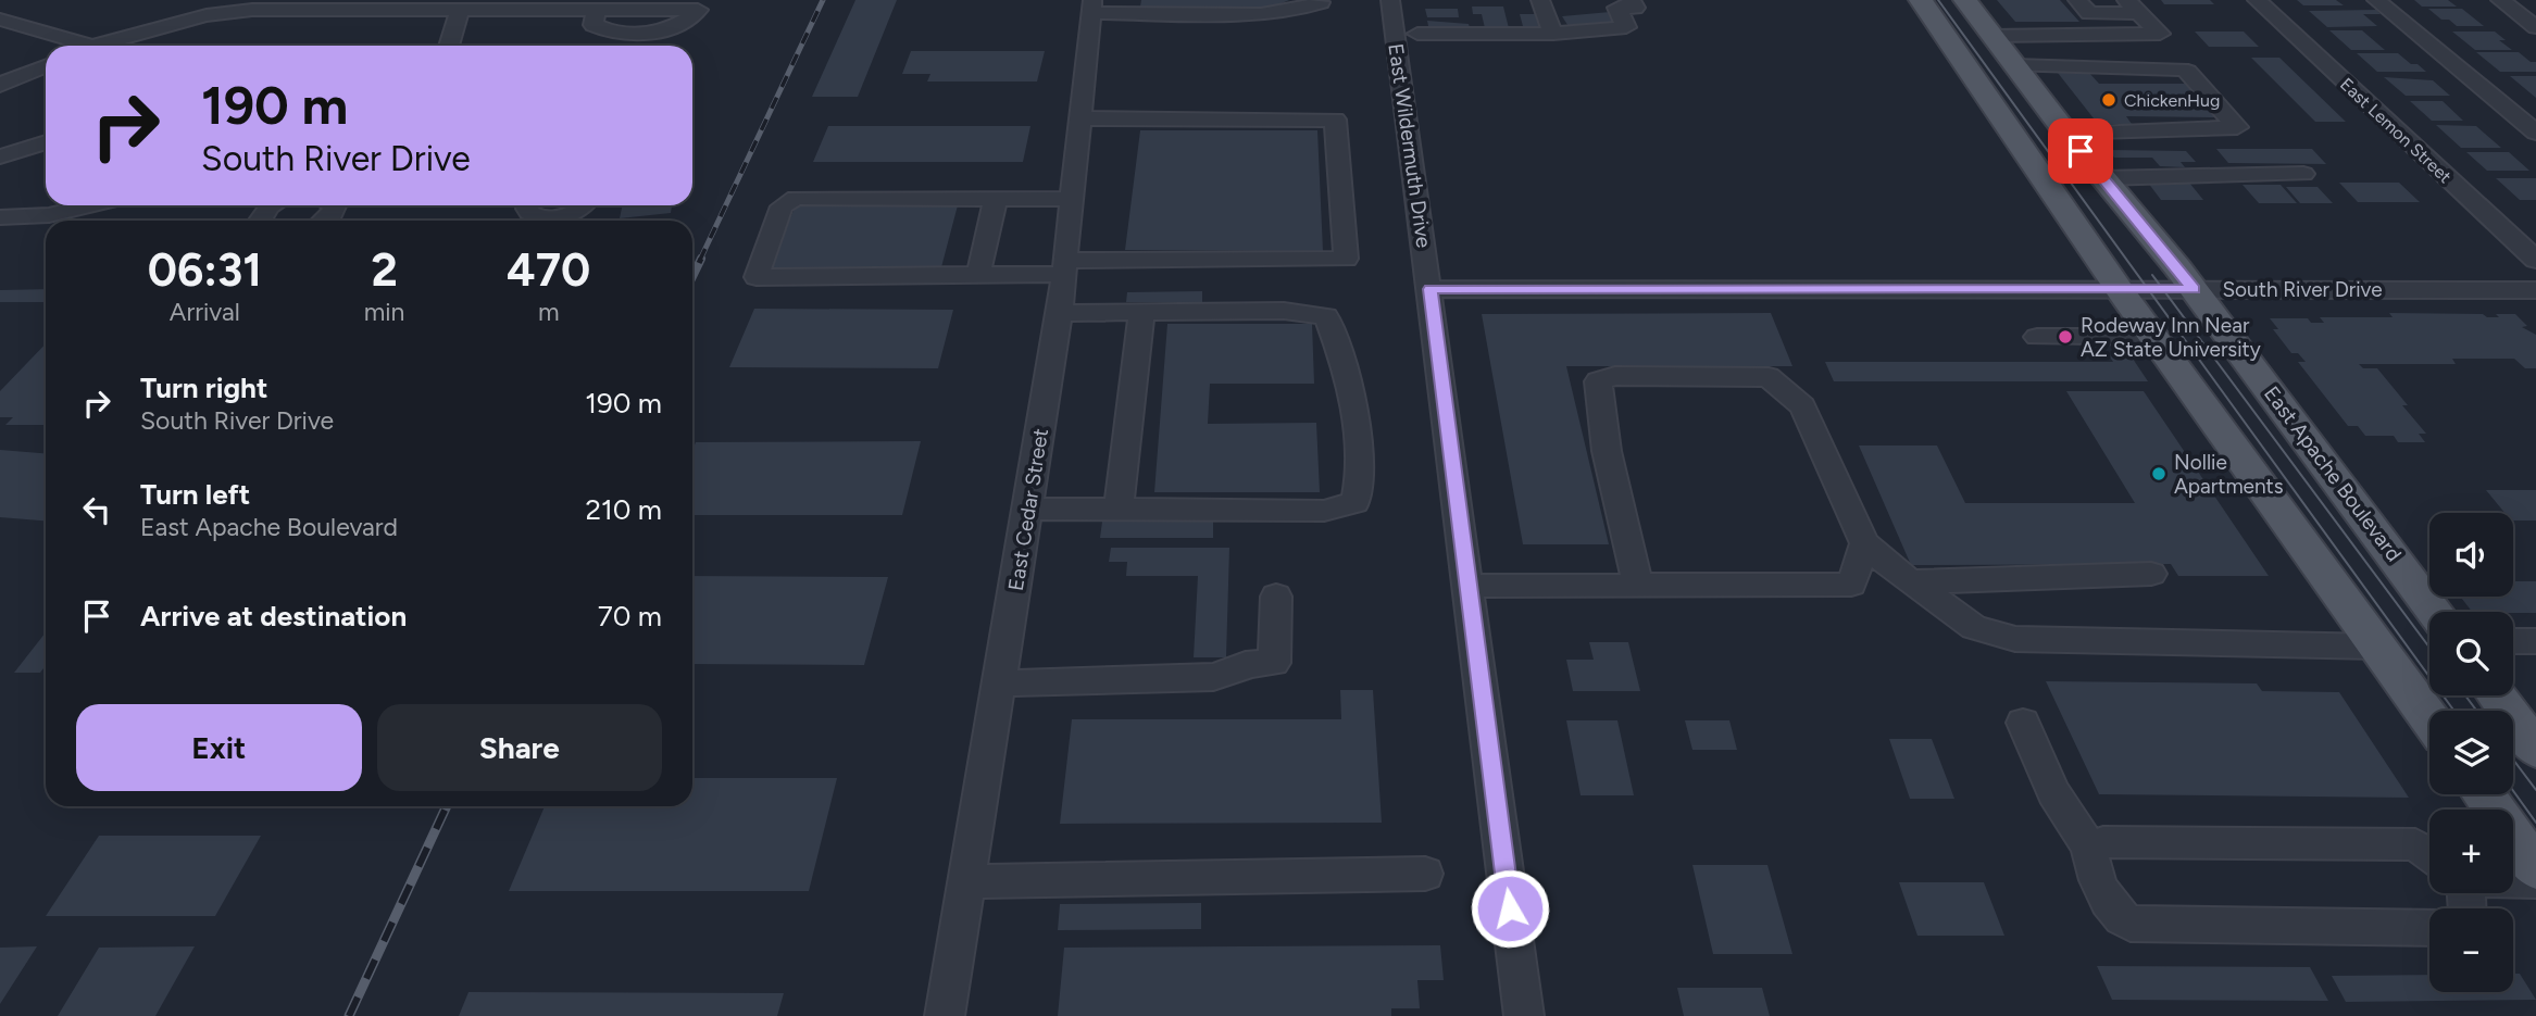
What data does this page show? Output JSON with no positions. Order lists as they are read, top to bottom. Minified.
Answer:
{"streets":{"main road":["East Apache Boulevard"],"street":["East Lemon Street","East Wildermuth Drive","South River Drive","East Cedar Street"]},"crossings":[["East Wildermuth Drive","South River Drive"],["South River Drive","East Apache Boulevard"]],"places":["ChickenHug","Rodeway Inn Near AZ State University","Nollie Apartments"],"page":{"turn":["190 m","South River Drive"],"eta":["06:31","Arrival","2","min","470","m"],"list":[{"name":"Turn right","note":"South River Drive","value":"190 m"},{"name":"Turn left","note":"East Apache Boulevard","value":"210 m"},{"name":"Arrive at destination","value":"70 m"}],"map_buttons":["+","−"],"buttons":["Exit","Share"]}}
